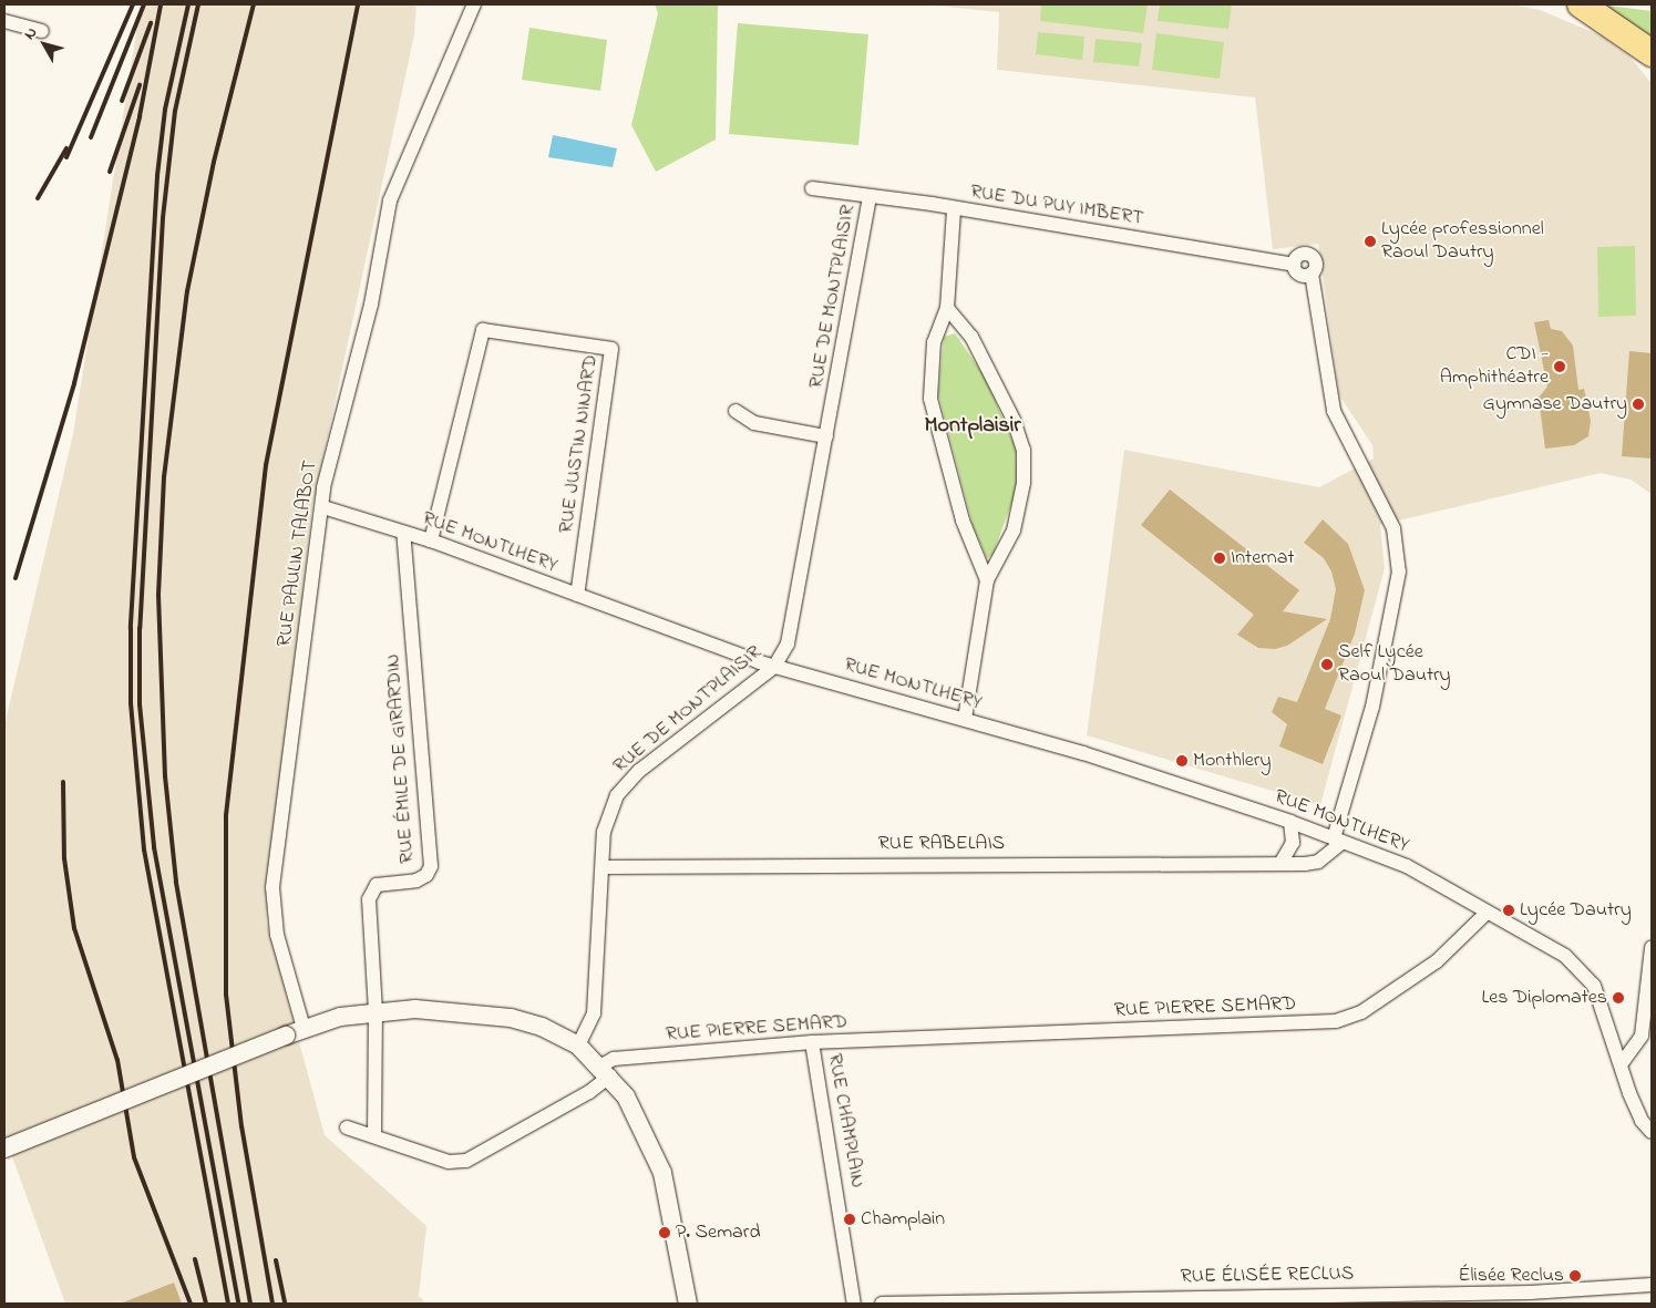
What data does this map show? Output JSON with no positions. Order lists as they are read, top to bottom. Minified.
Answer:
{"streets":{"street":["RUE DU PUY IMBERT","RUE DE MONTPLAISIR","RUE JUSTIN NINARD","RUE MONTLHERY","RUE PAULIN TALABOT","RUE ÉMILE DE GIRARDIN","RUE RABELAIS","RUE PIERRE SEMARD","RUE CHAMPLAIN","RUE ÉLISÉE RECLUS"]},"crossings":[["RUE DU PUY IMBERT","RUE DE MONTPLAISIR"],["RUE DU PUY IMBERT","RUE MONTLHERY"],["RUE DU PUY IMBERT","RUE RABELAIS"],["RUE DE MONTPLAISIR","RUE MONTLHERY"],["RUE DE MONTPLAISIR","RUE RABELAIS"],["RUE JUSTIN NINARD","RUE MONTLHERY"],["RUE MONTLHERY","RUE PAULIN TALABOT"],["RUE MONTLHERY","RUE ÉMILE DE GIRARDIN"],["RUE MONTLHERY","RUE RABELAIS"],["RUE MONTLHERY","RUE PIERRE SEMARD"],["RUE PIERRE SEMARD","RUE CHAMPLAIN"]],"districts":["Montplaisir"],"places":["Lycée professionnel Raoul Dautry","CDI - Amphithéatre","Gymnase Dautry","Internat","Self Lycée Raoul Dautry","Monthlery","Lycée Dautry","Les Diplomates","Champlain","P. Semard","Élisée Reclus"],"north":"top left"}
